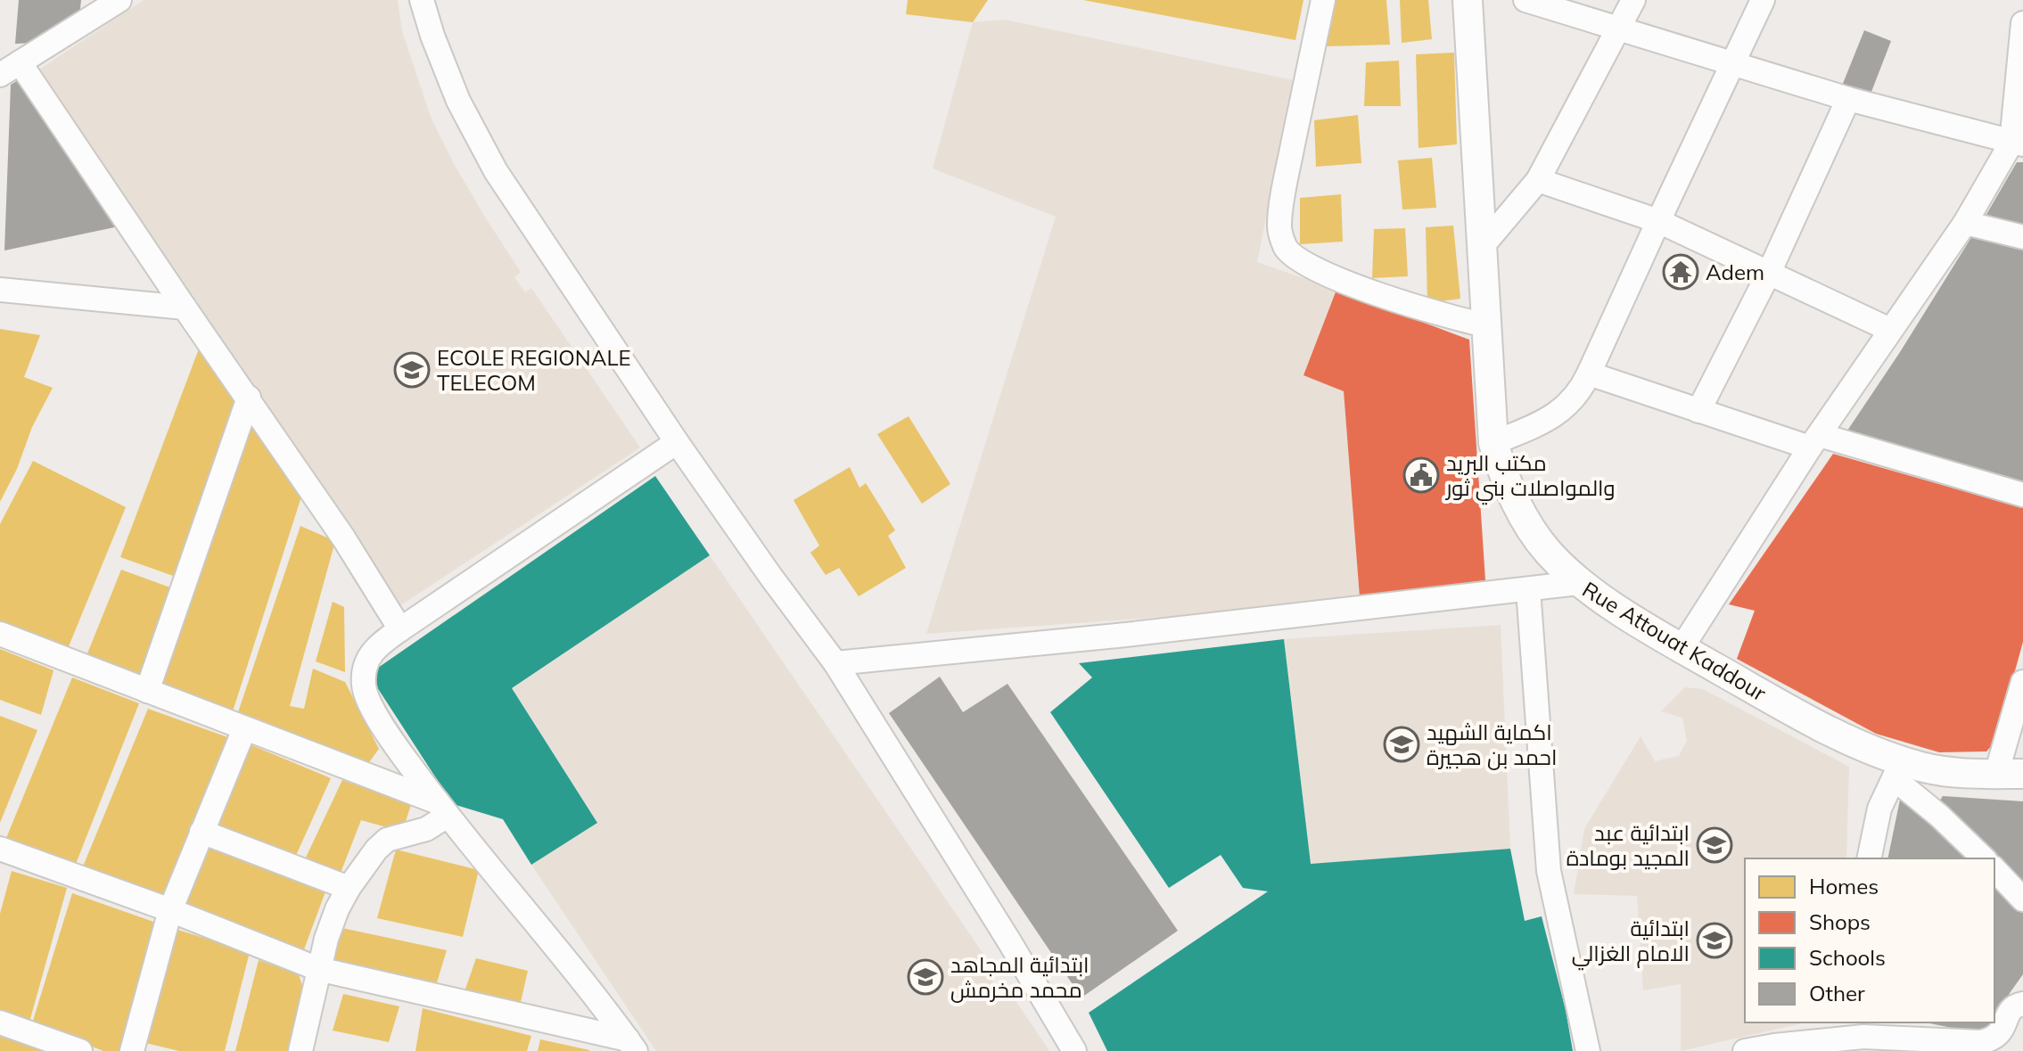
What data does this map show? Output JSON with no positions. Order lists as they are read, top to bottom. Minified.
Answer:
{"streets":{"street":["Rue Attouat Kaddour"]},"places":{"temple":["Adem"],"school or university":["ECOLE REGIONALE TELECOM","اكماية الشهيد احمد بن هجيرة","ابتدائية عبد المجيد بومادة","ابتدائية الامام الغزالي","ابتدائية المجاهد محمد مخرمش"],"public building":["مكتب البريد والمواصلات بني ثور"]},"legend":["Homes","Shops","Schools","Other"]}
